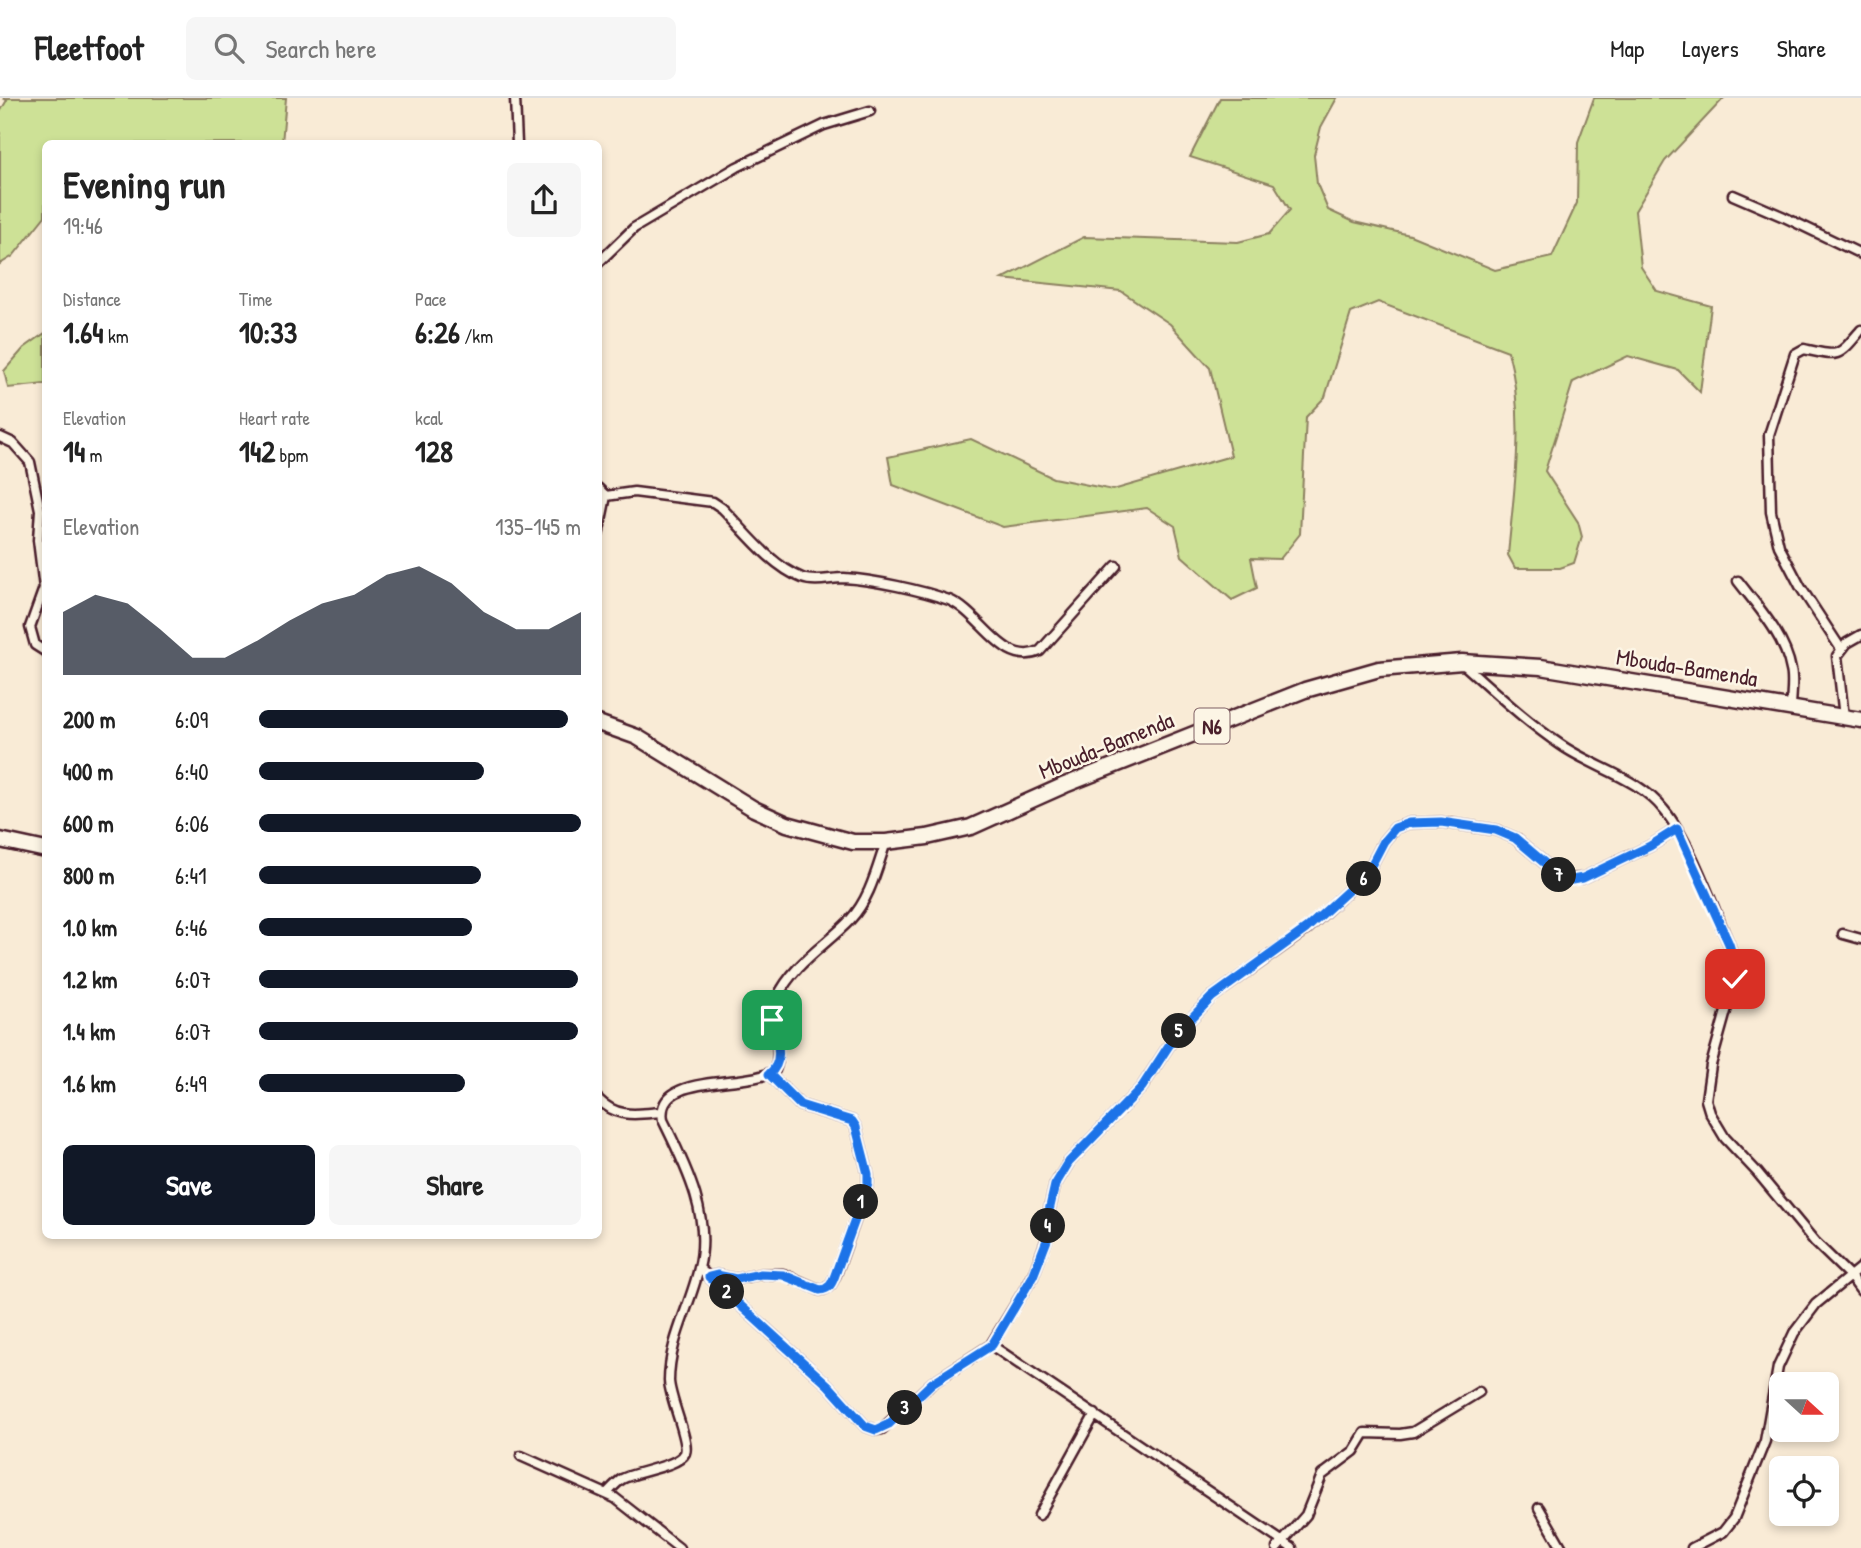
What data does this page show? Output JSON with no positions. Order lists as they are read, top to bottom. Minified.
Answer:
{"streets":{"highway":["Mbouda-Bamenda","N6"]},"north":"right","page":{"header":"Fleetfoot","search":"Search here","nav":["Map","Layers","Share"],"heading":["Evening run","19:46"],"stats":[["Distance","1.64 km"],["Time","10:33"],["Pace","6:26 /km"],["Elevation","14 m"],["Heart rate","142 bpm"],["kcal","128"]],"chart":["Elevation","135–145 m"],"list":[{"name":"200 m","note":"6:09"},{"name":"400 m","note":"6:40"},{"name":"600 m","note":"6:06"},{"name":"800 m","note":"6:41"},{"name":"1.0 km","note":"6:46"},{"name":"1.2 km","note":"6:07"},{"name":"1.4 km","note":"6:07"},{"name":"1.6 km","note":"6:49"}],"pins":["7","6","5","1","4","2","3"],"buttons":["Save","Share"]}}
